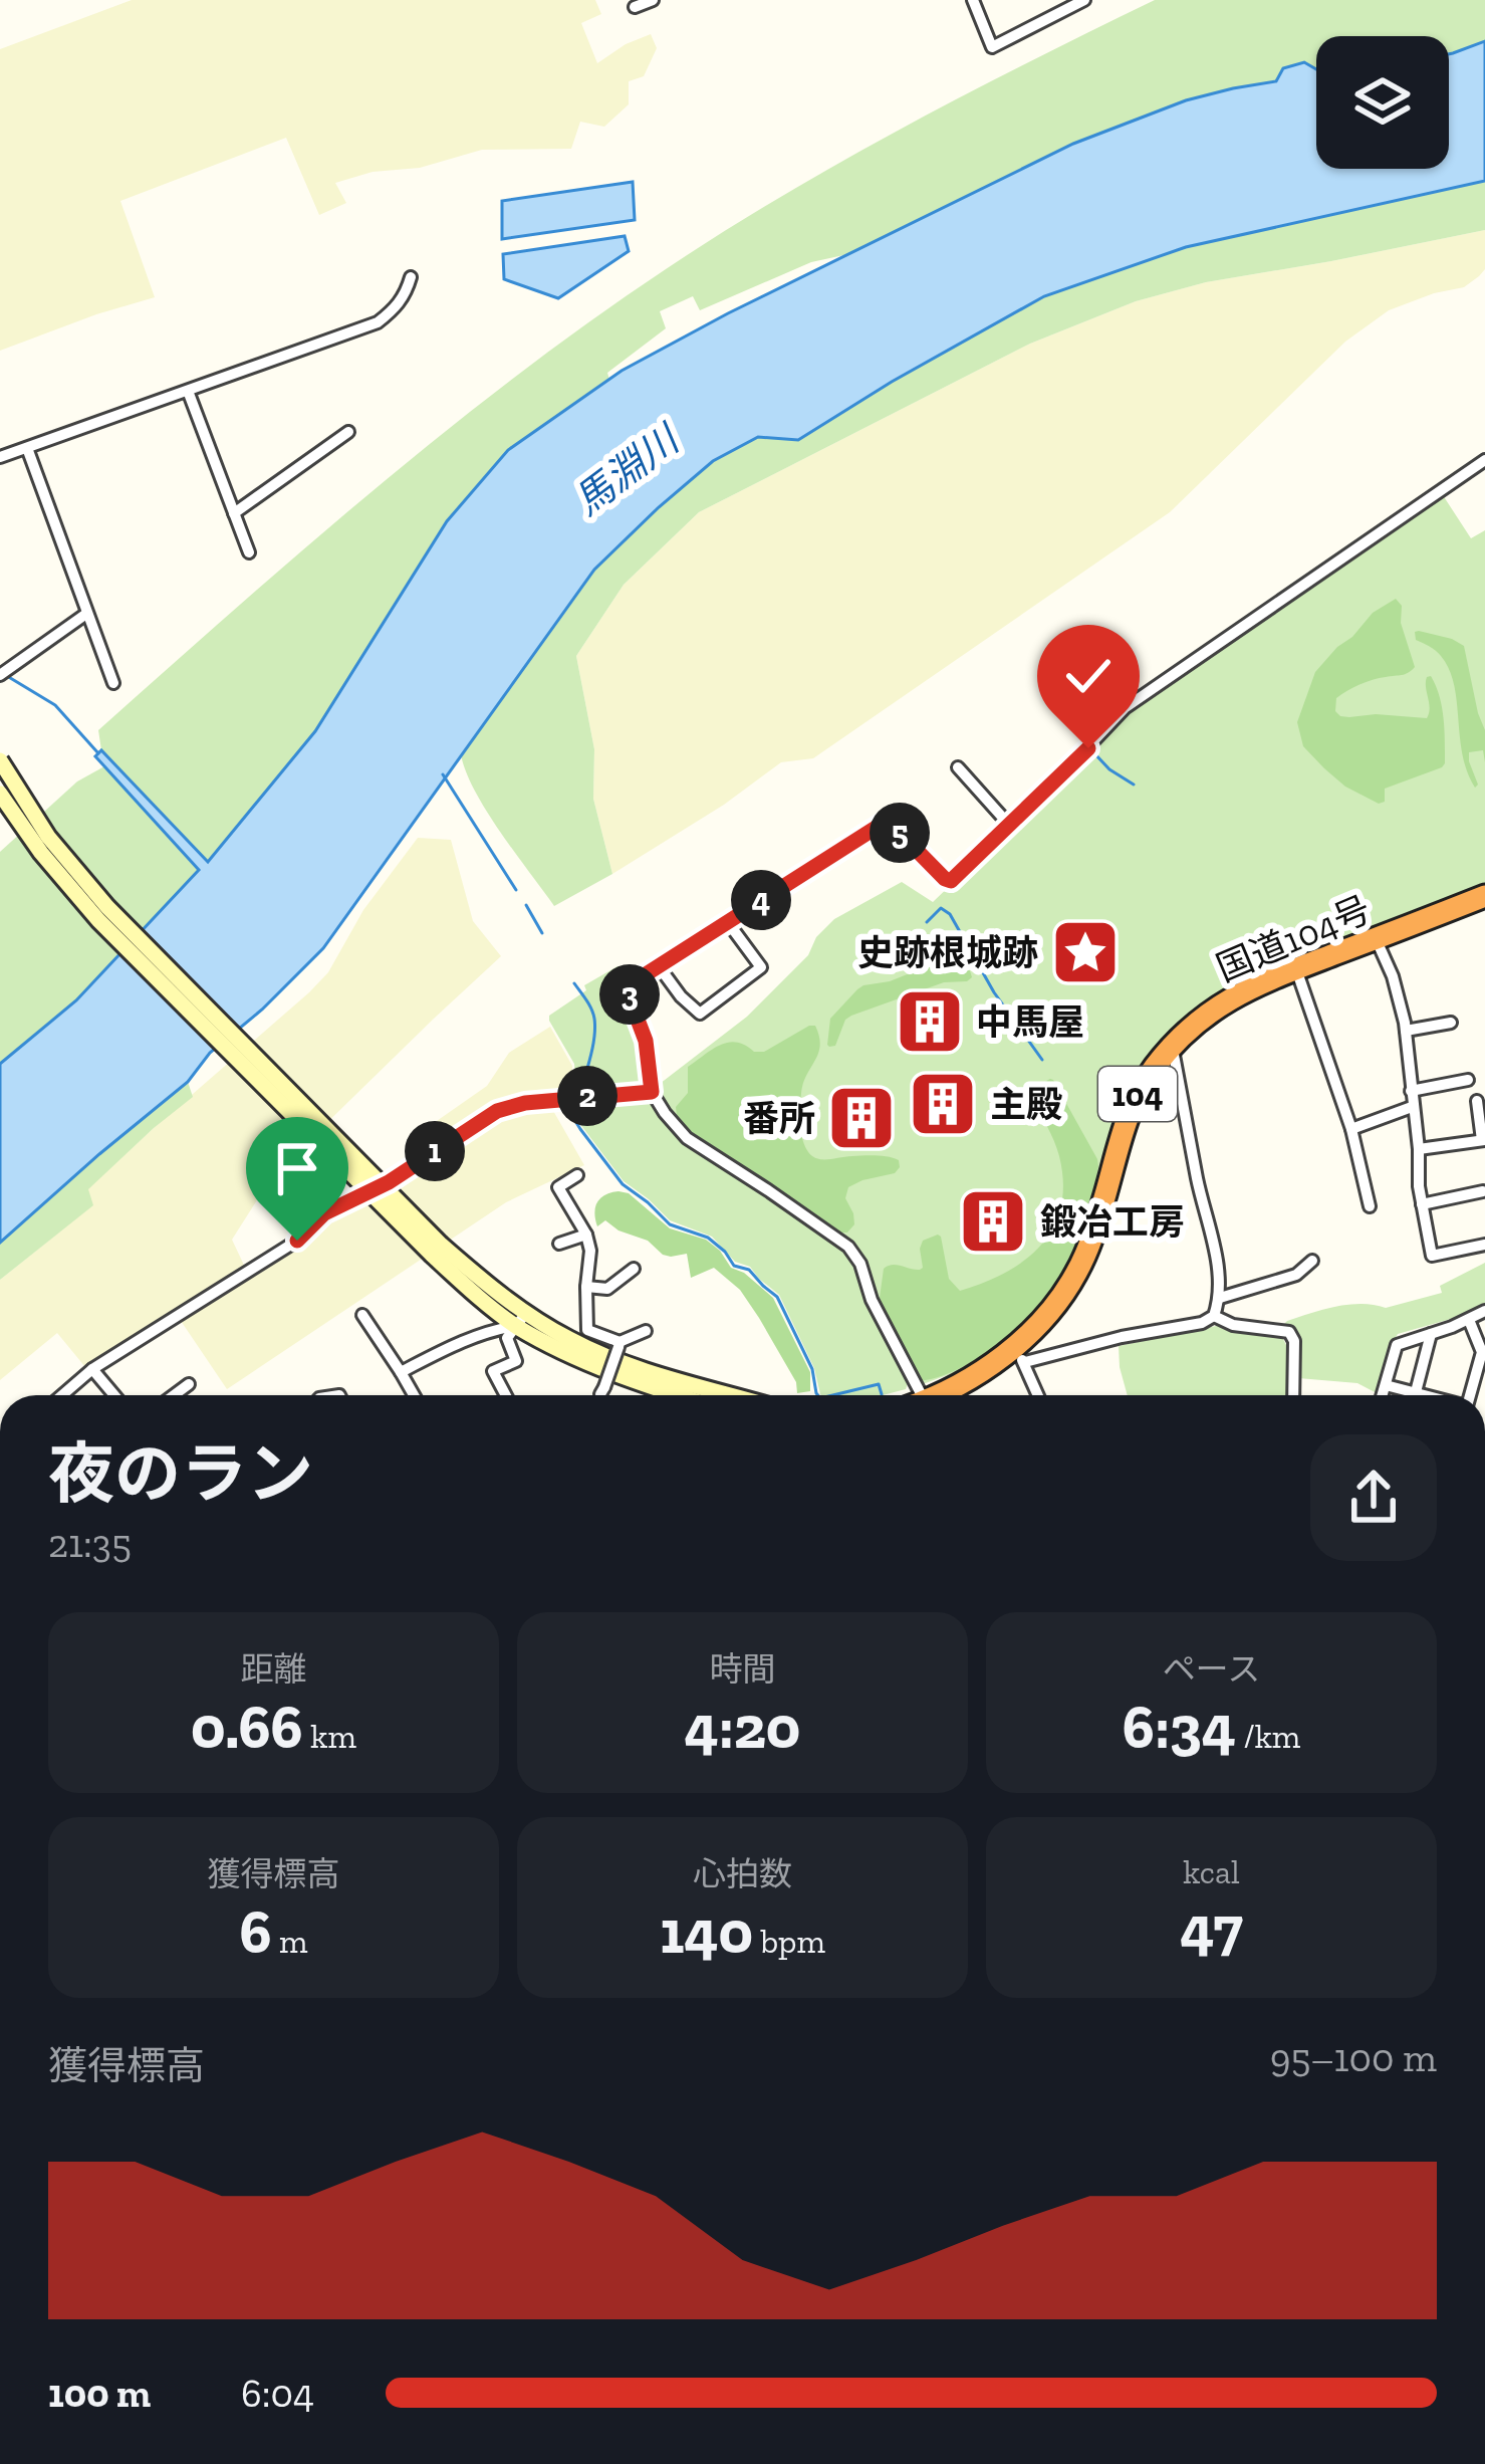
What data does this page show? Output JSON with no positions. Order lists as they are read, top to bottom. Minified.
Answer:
{"streets":{"highway":["国道104号","104"]},"water":["馬淵川"],"places":{"place":["史跡根城跡"],"building":["中馬屋","主殿","番所","鍛冶工房"]},"page":{"pins":["5","4","3","2","1"],"heading":["夜のラン","21:35"],"stats":[["距離","0.66 km"],["時間","4:20"],["ペース","6:34 /km"],["獲得標高","6 m"],["心拍数","140 bpm"],["kcal","47"]],"chart":["獲得標高","95–100 m"],"list":[{"name":"100 m","note":"6:04"}]}}
